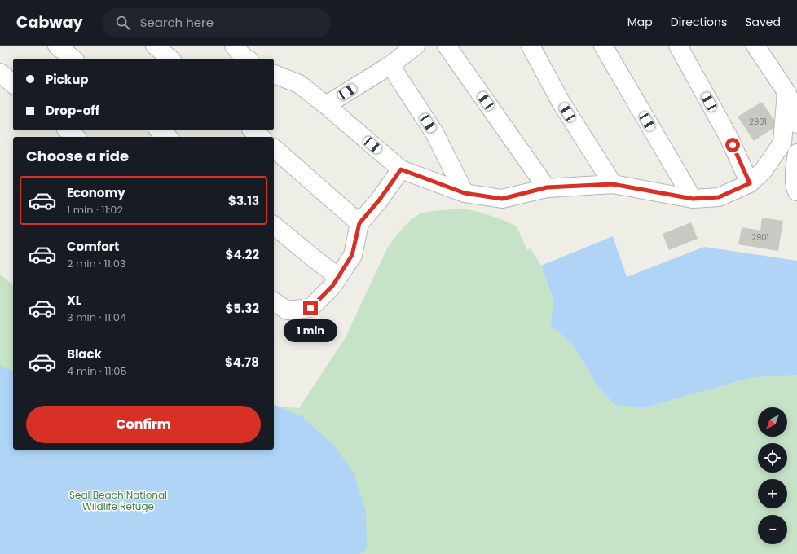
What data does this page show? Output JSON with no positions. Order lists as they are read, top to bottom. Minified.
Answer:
{"parks":["Seal Beach National Wildlife Refuge"],"house_numbers":["2901","2901"],"north":"bottom left","page":{"header":"Cabway","search":"Search here","nav":["Map","Directions","Saved"],"banner":["Pickup","Drop-off"],"heading":"Choose a ride","list":[{"name":"Economy","note":"1 min · 11:02","value":"$3.13"},{"name":"Comfort","note":"2 min · 11:03","value":"$4.22"},{"name":"XL","note":"3 min · 11:04","value":"$5.32"},{"name":"Black","note":"4 min · 11:05","value":"$4.78"}],"bubble":"1 min","buttons":"Confirm","map_buttons":["+","−"]}}
